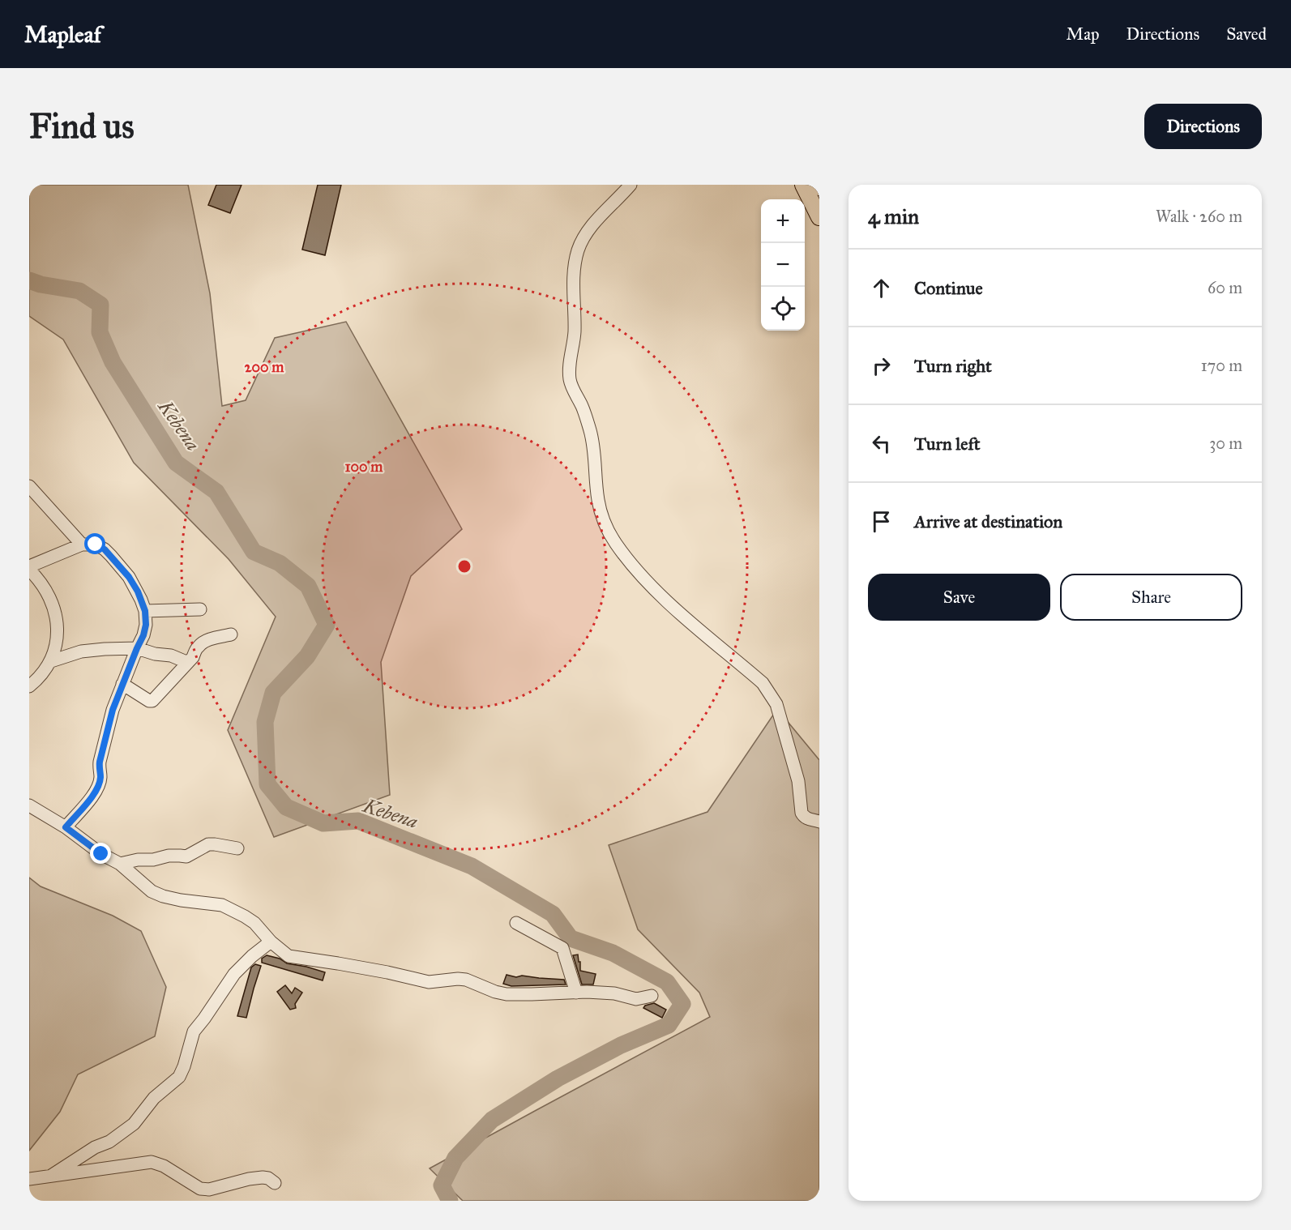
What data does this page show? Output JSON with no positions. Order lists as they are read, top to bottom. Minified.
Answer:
{"water":["Kebena"],"page":{"header":"Mapleaf","nav":["Map","Directions","Saved"],"buttons":["Directions",["Save","Share"]],"title":"Find us","heading":["4 min","Walk · 260 m"],"map_buttons":["+","−"],"list":[["Continue","60 m"],["Turn right","170 m"],["Turn left","30 m"],"Arrive at destination"]},"rings":["200 m","100 m"]}
